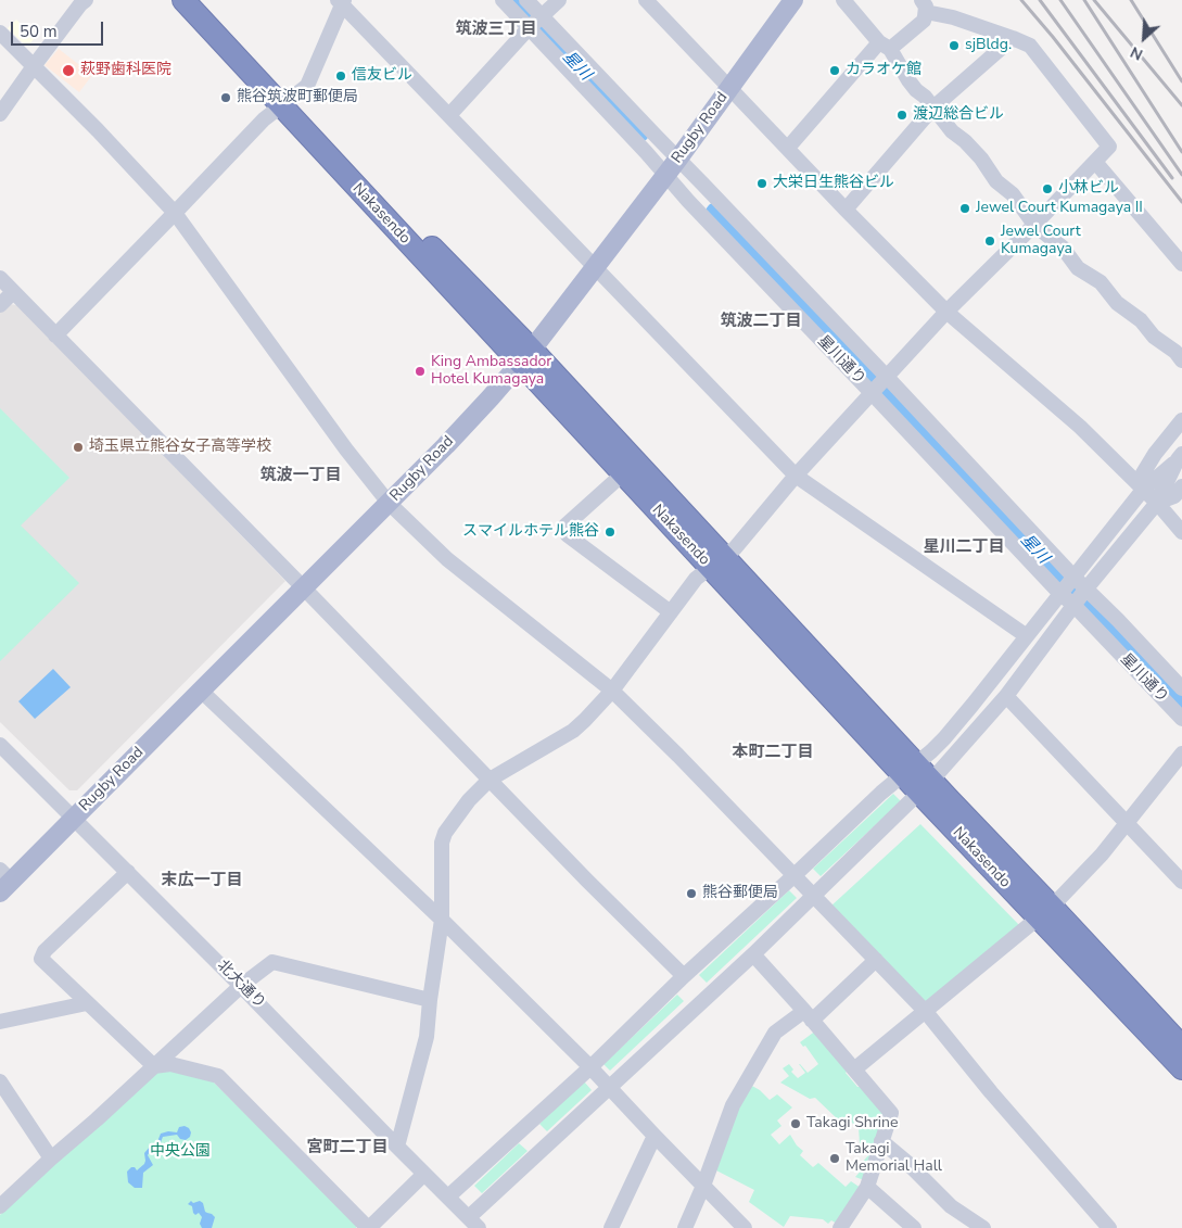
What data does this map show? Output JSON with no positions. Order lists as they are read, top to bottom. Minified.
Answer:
{"streets":{"highway":["Nakasendo"],"main road":["Rugby Road"],"street":["星川通り","北大通り"]},"crossings":[["Rugby Road","Nakasendo"],["Rugby Road","星川通り"],["Rugby Road","北大通り"]],"districts":["筑波三丁目","筑波二丁目","筑波一丁目","星川二丁目","本町二丁目","末広一丁目","宮町二丁目"],"water":["星川"],"parks":["中央公園"],"places":["sjBldg.","萩野歯科医院","カラオケ館","信友ビル","熊谷筑波町郵便局","渡辺総合ビル","大栄日生熊谷ビル","小林ビル","Jewel Court Kumagaya II","Jewel Court Kumagaya","King Ambassador Hotel Kumagaya","埼玉県立熊谷女子高等学校","スマイルホテル熊谷","熊谷郵便局","Takagi Shrine","Takagi Memorial Hall"],"scale_bar":"50 m","north":"bottom left"}
